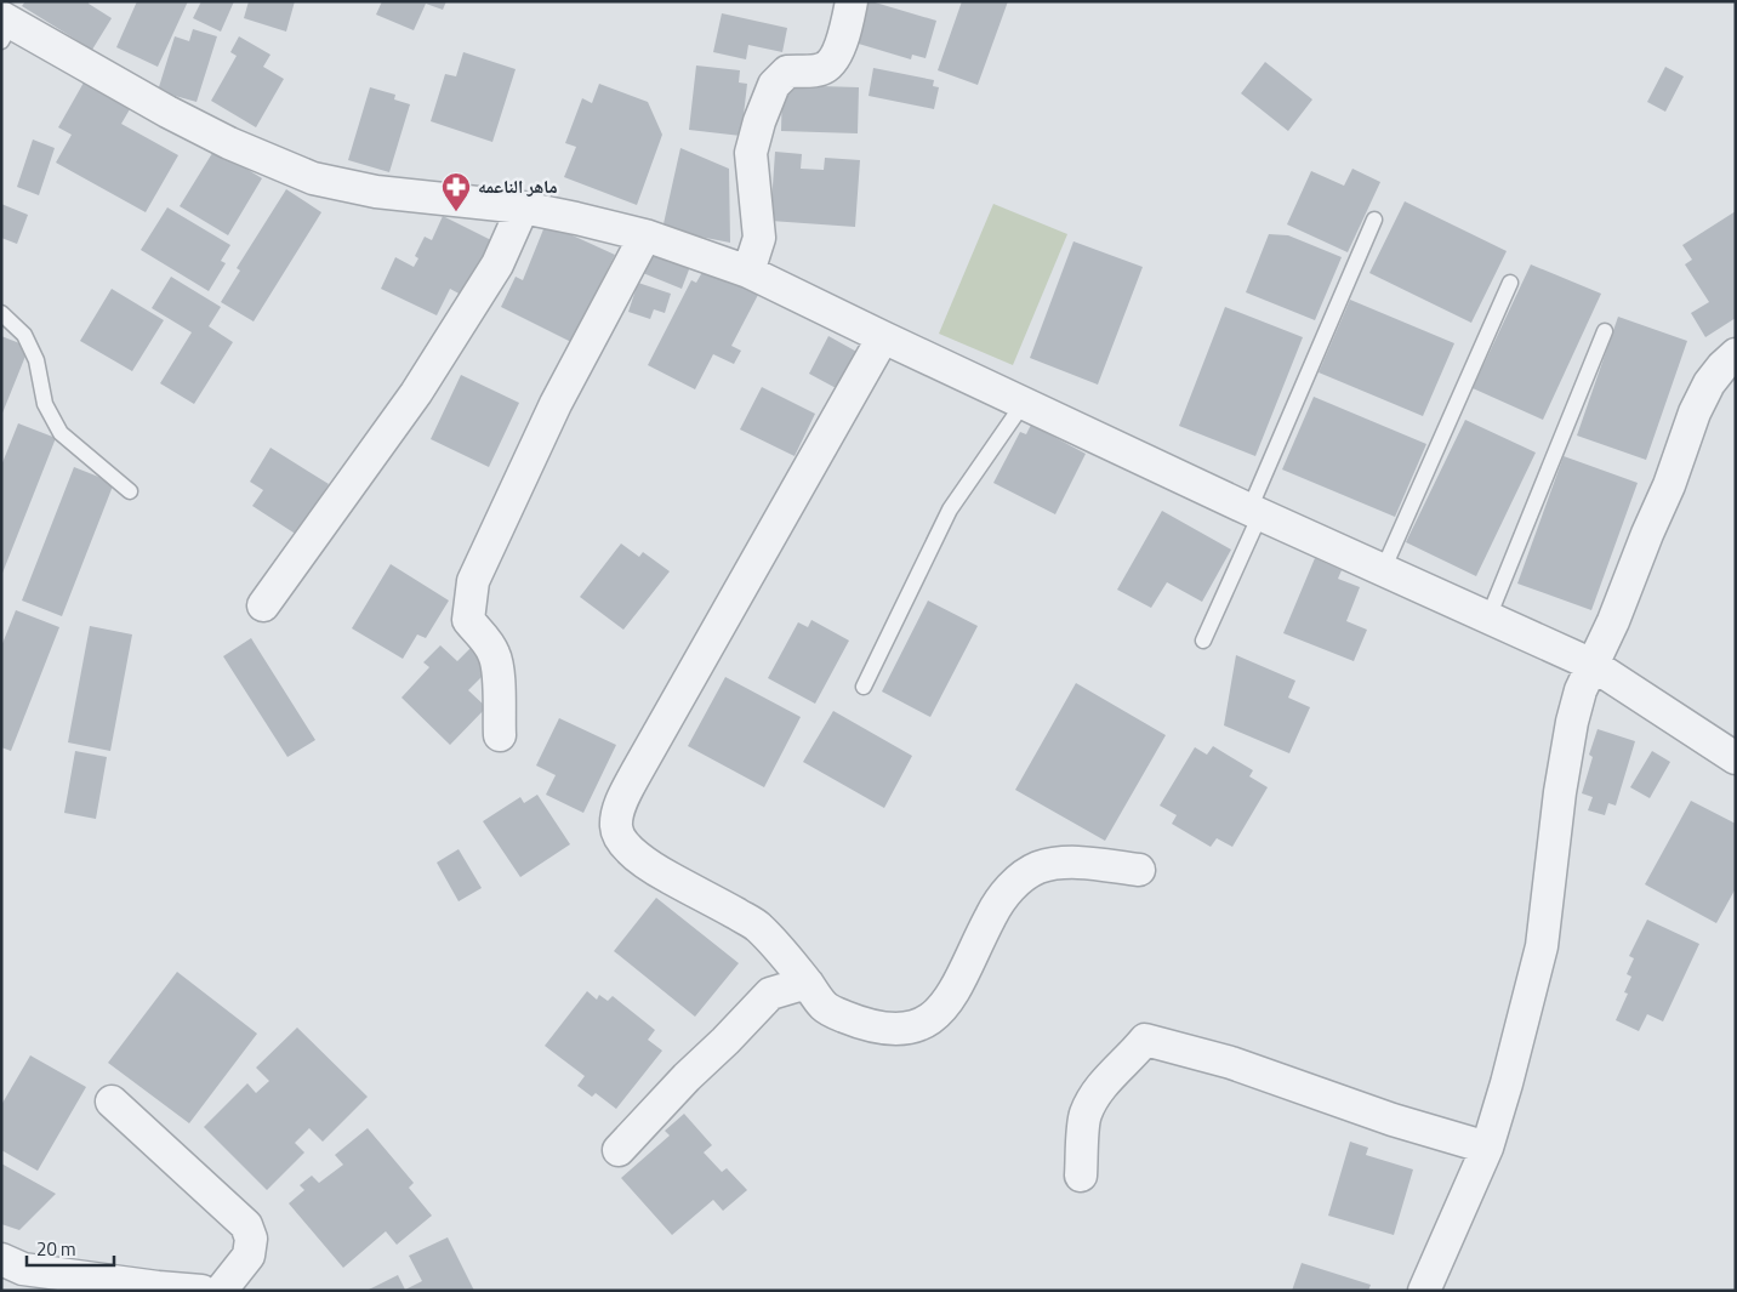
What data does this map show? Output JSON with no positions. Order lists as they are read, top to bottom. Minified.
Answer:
{"places":{"pharmacy":["ماهر الناعمه"]},"scale_bar":"20 m"}
